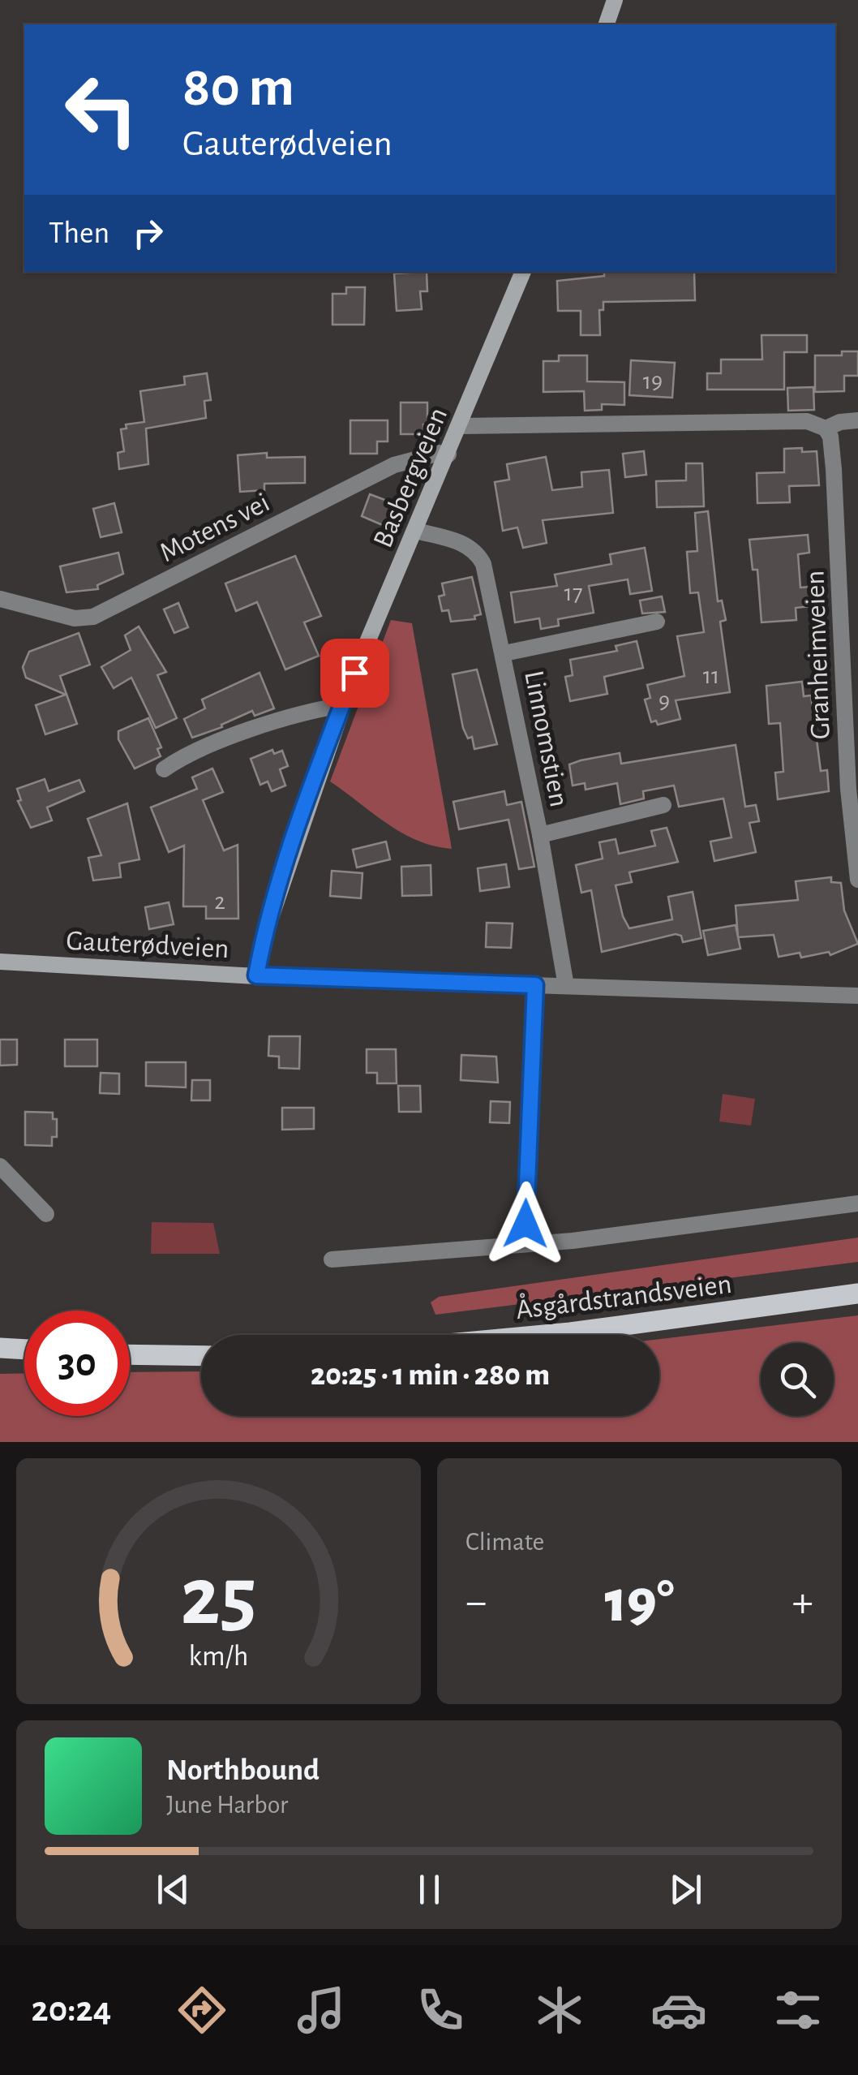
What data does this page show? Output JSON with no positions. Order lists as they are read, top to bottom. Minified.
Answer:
{"streets":{"main road":["Basbergveien","Gauterødveien","Åsgårdstrandsveien"],"street":["Motens vei","Granheimveien","Linnomstien"]},"crossings":[["Basbergveien","Motens vei"],["Basbergveien","Linnomstien"],["Basbergveien","Gauterødveien"],["Linnomstien","Gauterødveien"]],"house_numbers":["19","17","11","9","2"],"page":{"turn":["80 m","Gauterødveien"],"then":"Then","limit":"30","trip":"20:25 · 1 min · 280 m","tile":"Climate","heat":["−","19°","+"],"song":["Northbound","June Harbor"],"tabs":"20:24","gauge":["25","km/h"]}}
